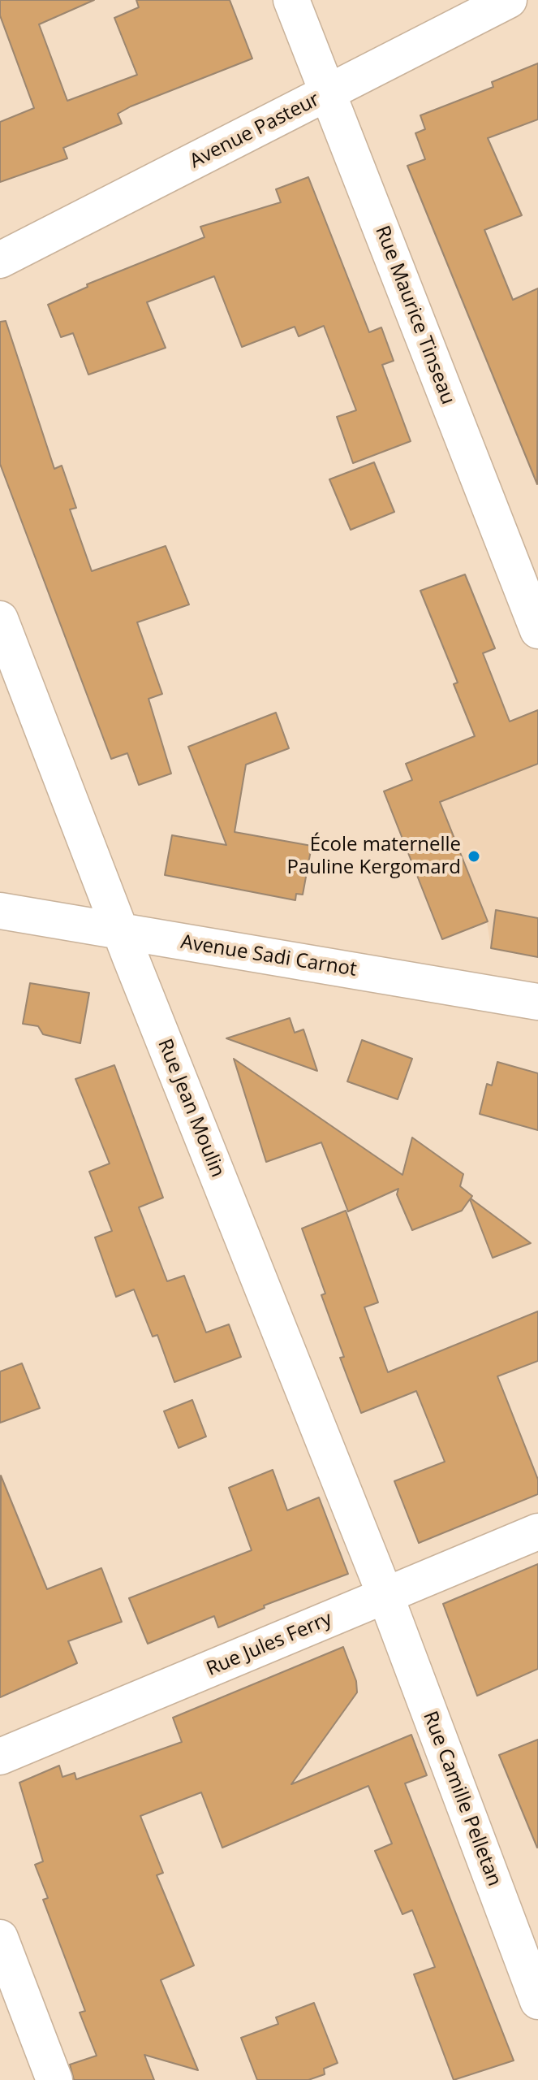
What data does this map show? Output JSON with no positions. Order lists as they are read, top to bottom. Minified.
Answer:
{"streets":{"street":["Avenue Pasteur","Rue Maurice Tinseau","Avenue Sadi Carnot","Rue Jean Moulin","Rue Jules Ferry","Rue Camille Pelletan"]},"crossings":[["Avenue Pasteur","Rue Maurice Tinseau"],["Avenue Sadi Carnot","Rue Jean Moulin"],["Rue Jean Moulin","Rue Jules Ferry"],["Rue Jean Moulin","Rue Camille Pelletan"],["Rue Jules Ferry","Rue Camille Pelletan"]],"places":["École maternelle Pauline Kergomard"]}
